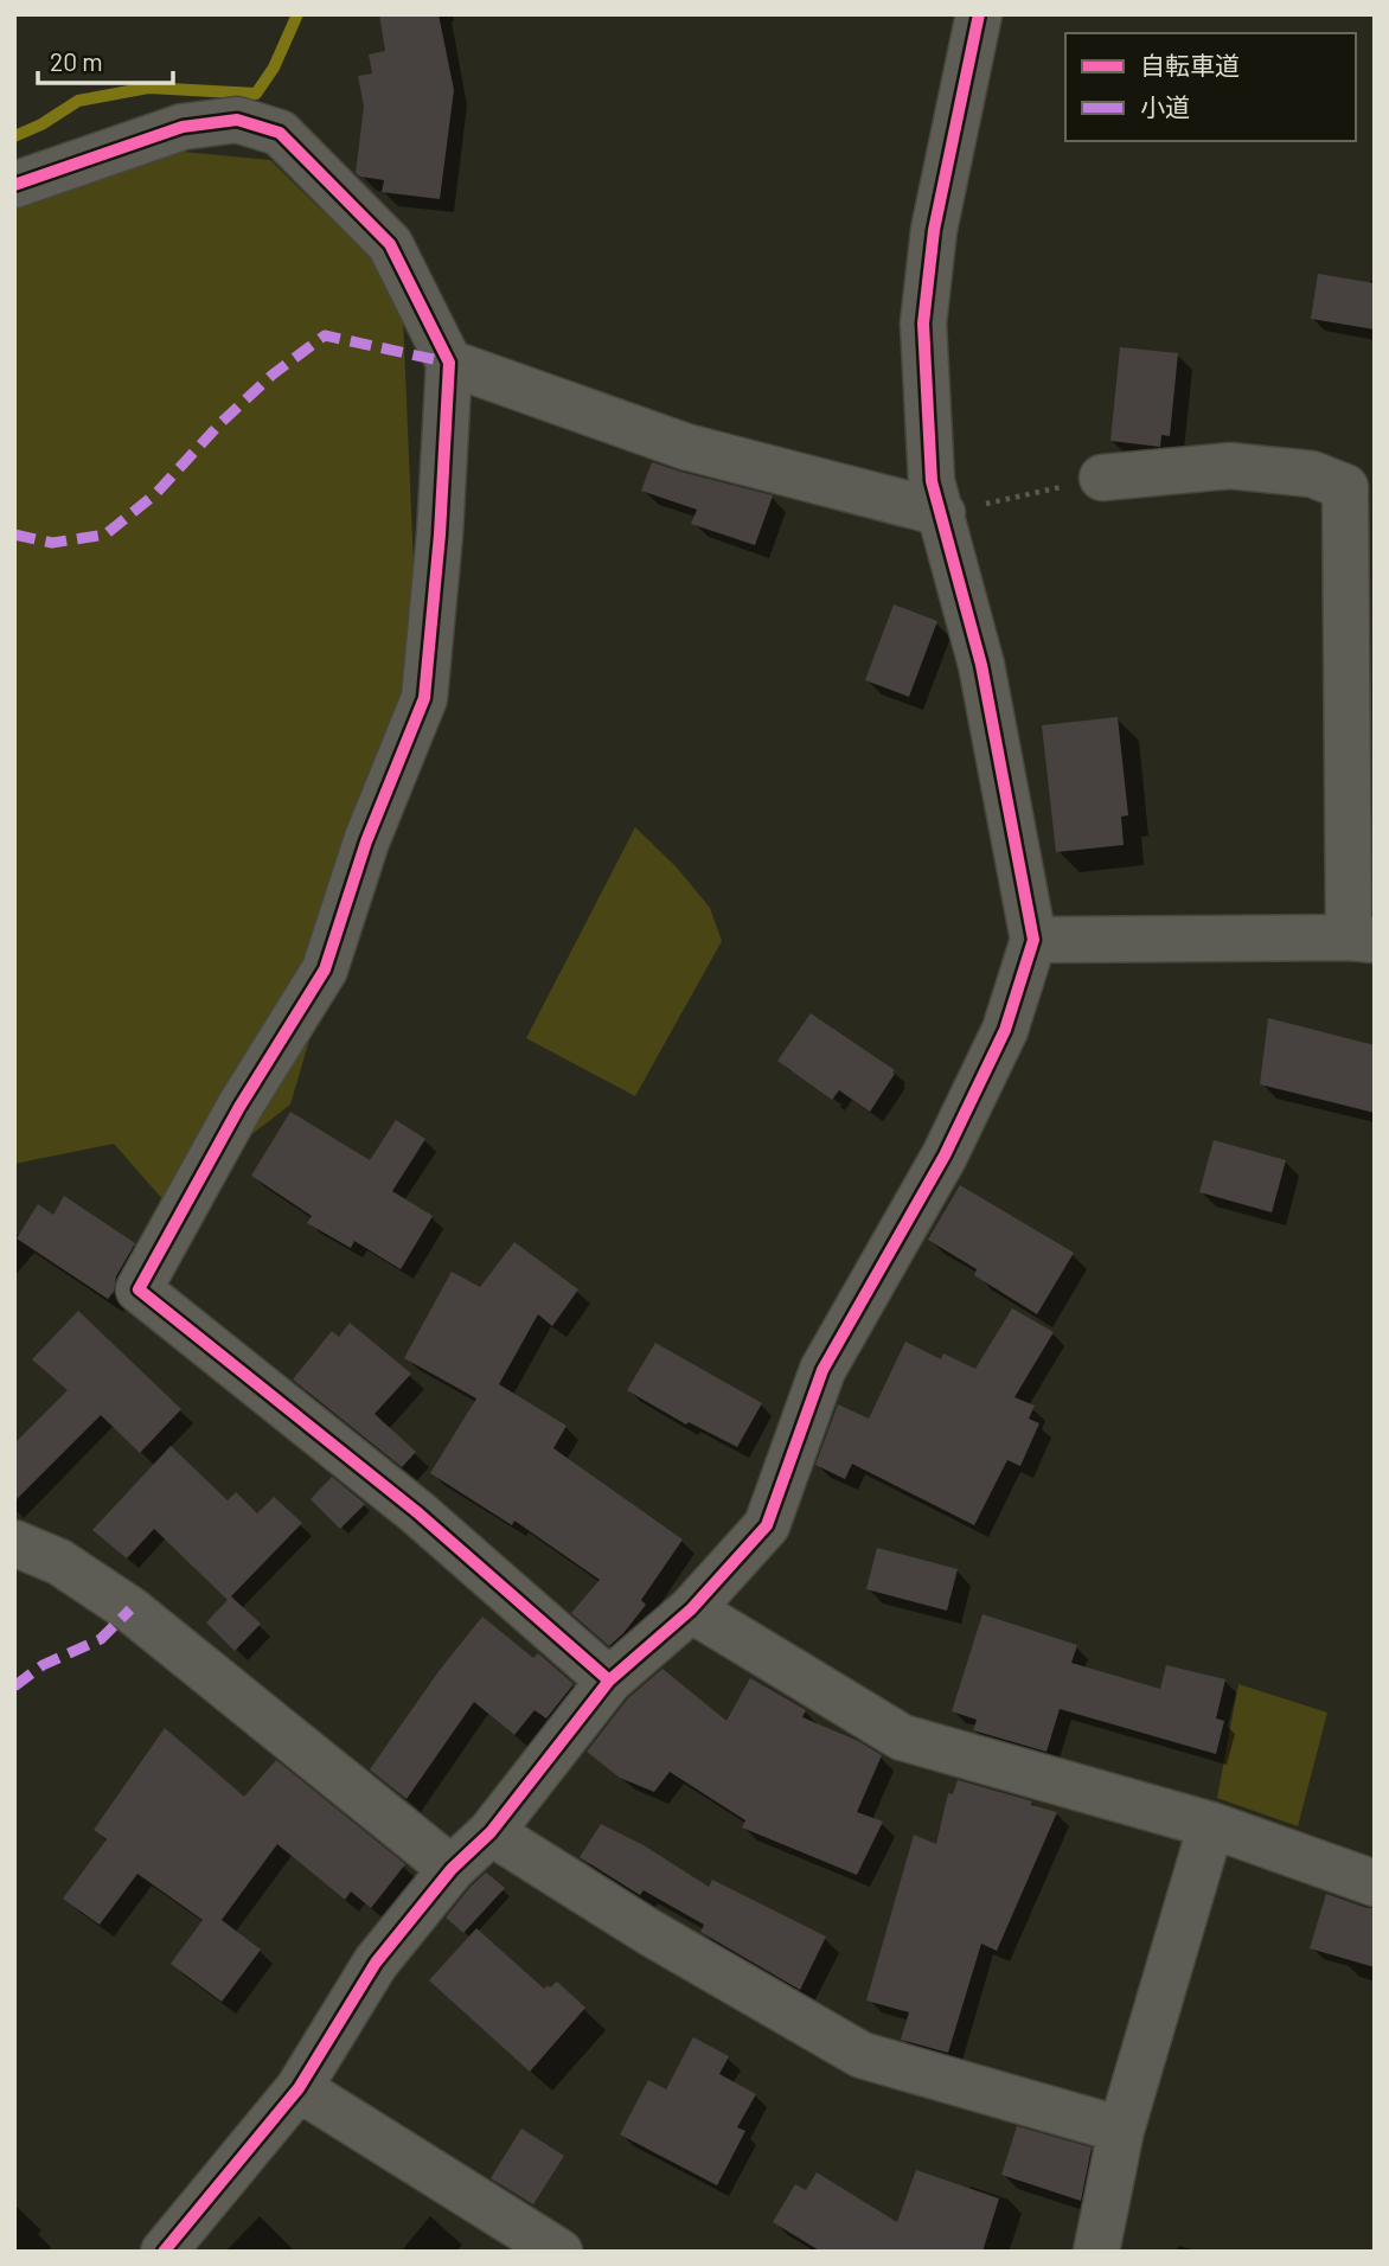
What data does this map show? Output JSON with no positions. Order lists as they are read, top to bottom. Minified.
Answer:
{"legend":["自転車道","小道"],"scale_bar":"20 m"}
